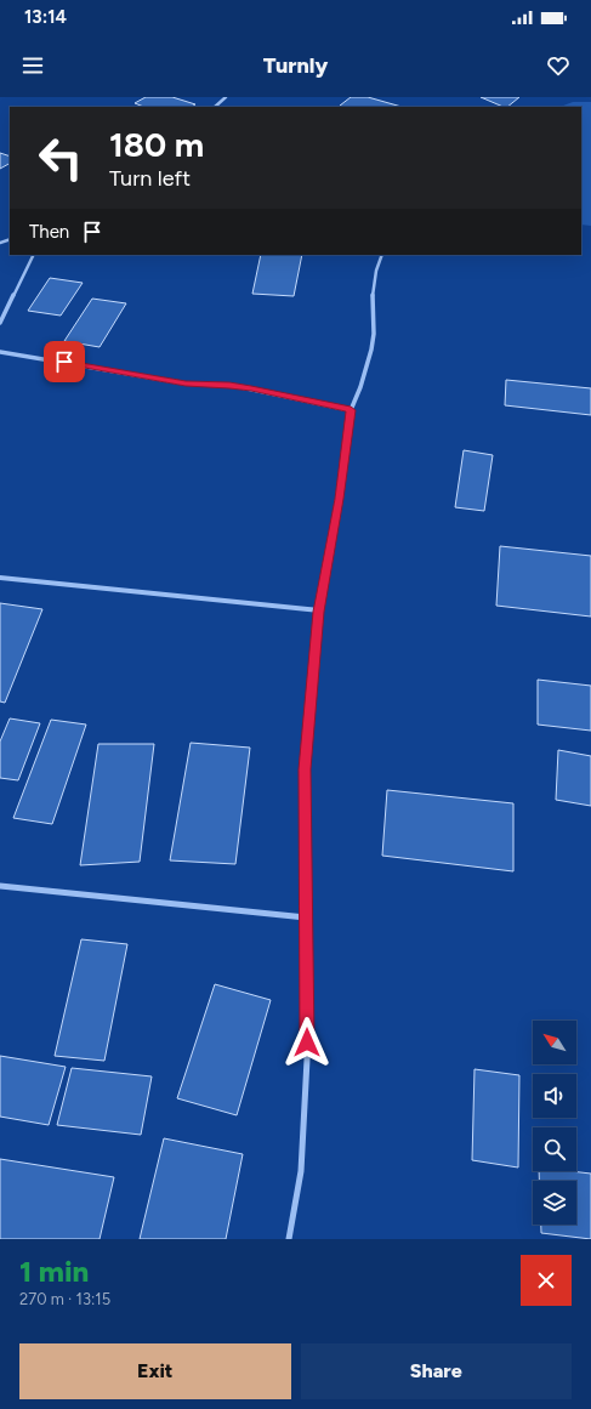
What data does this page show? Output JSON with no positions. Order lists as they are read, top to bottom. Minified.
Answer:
{"north":"top left","page":{"status":"13:14","header":"Turnly","turn":["180 m","Turn left"],"then":"Then","heading":["1 min","270 m · 13:15"],"buttons":["Exit","Share"]}}
